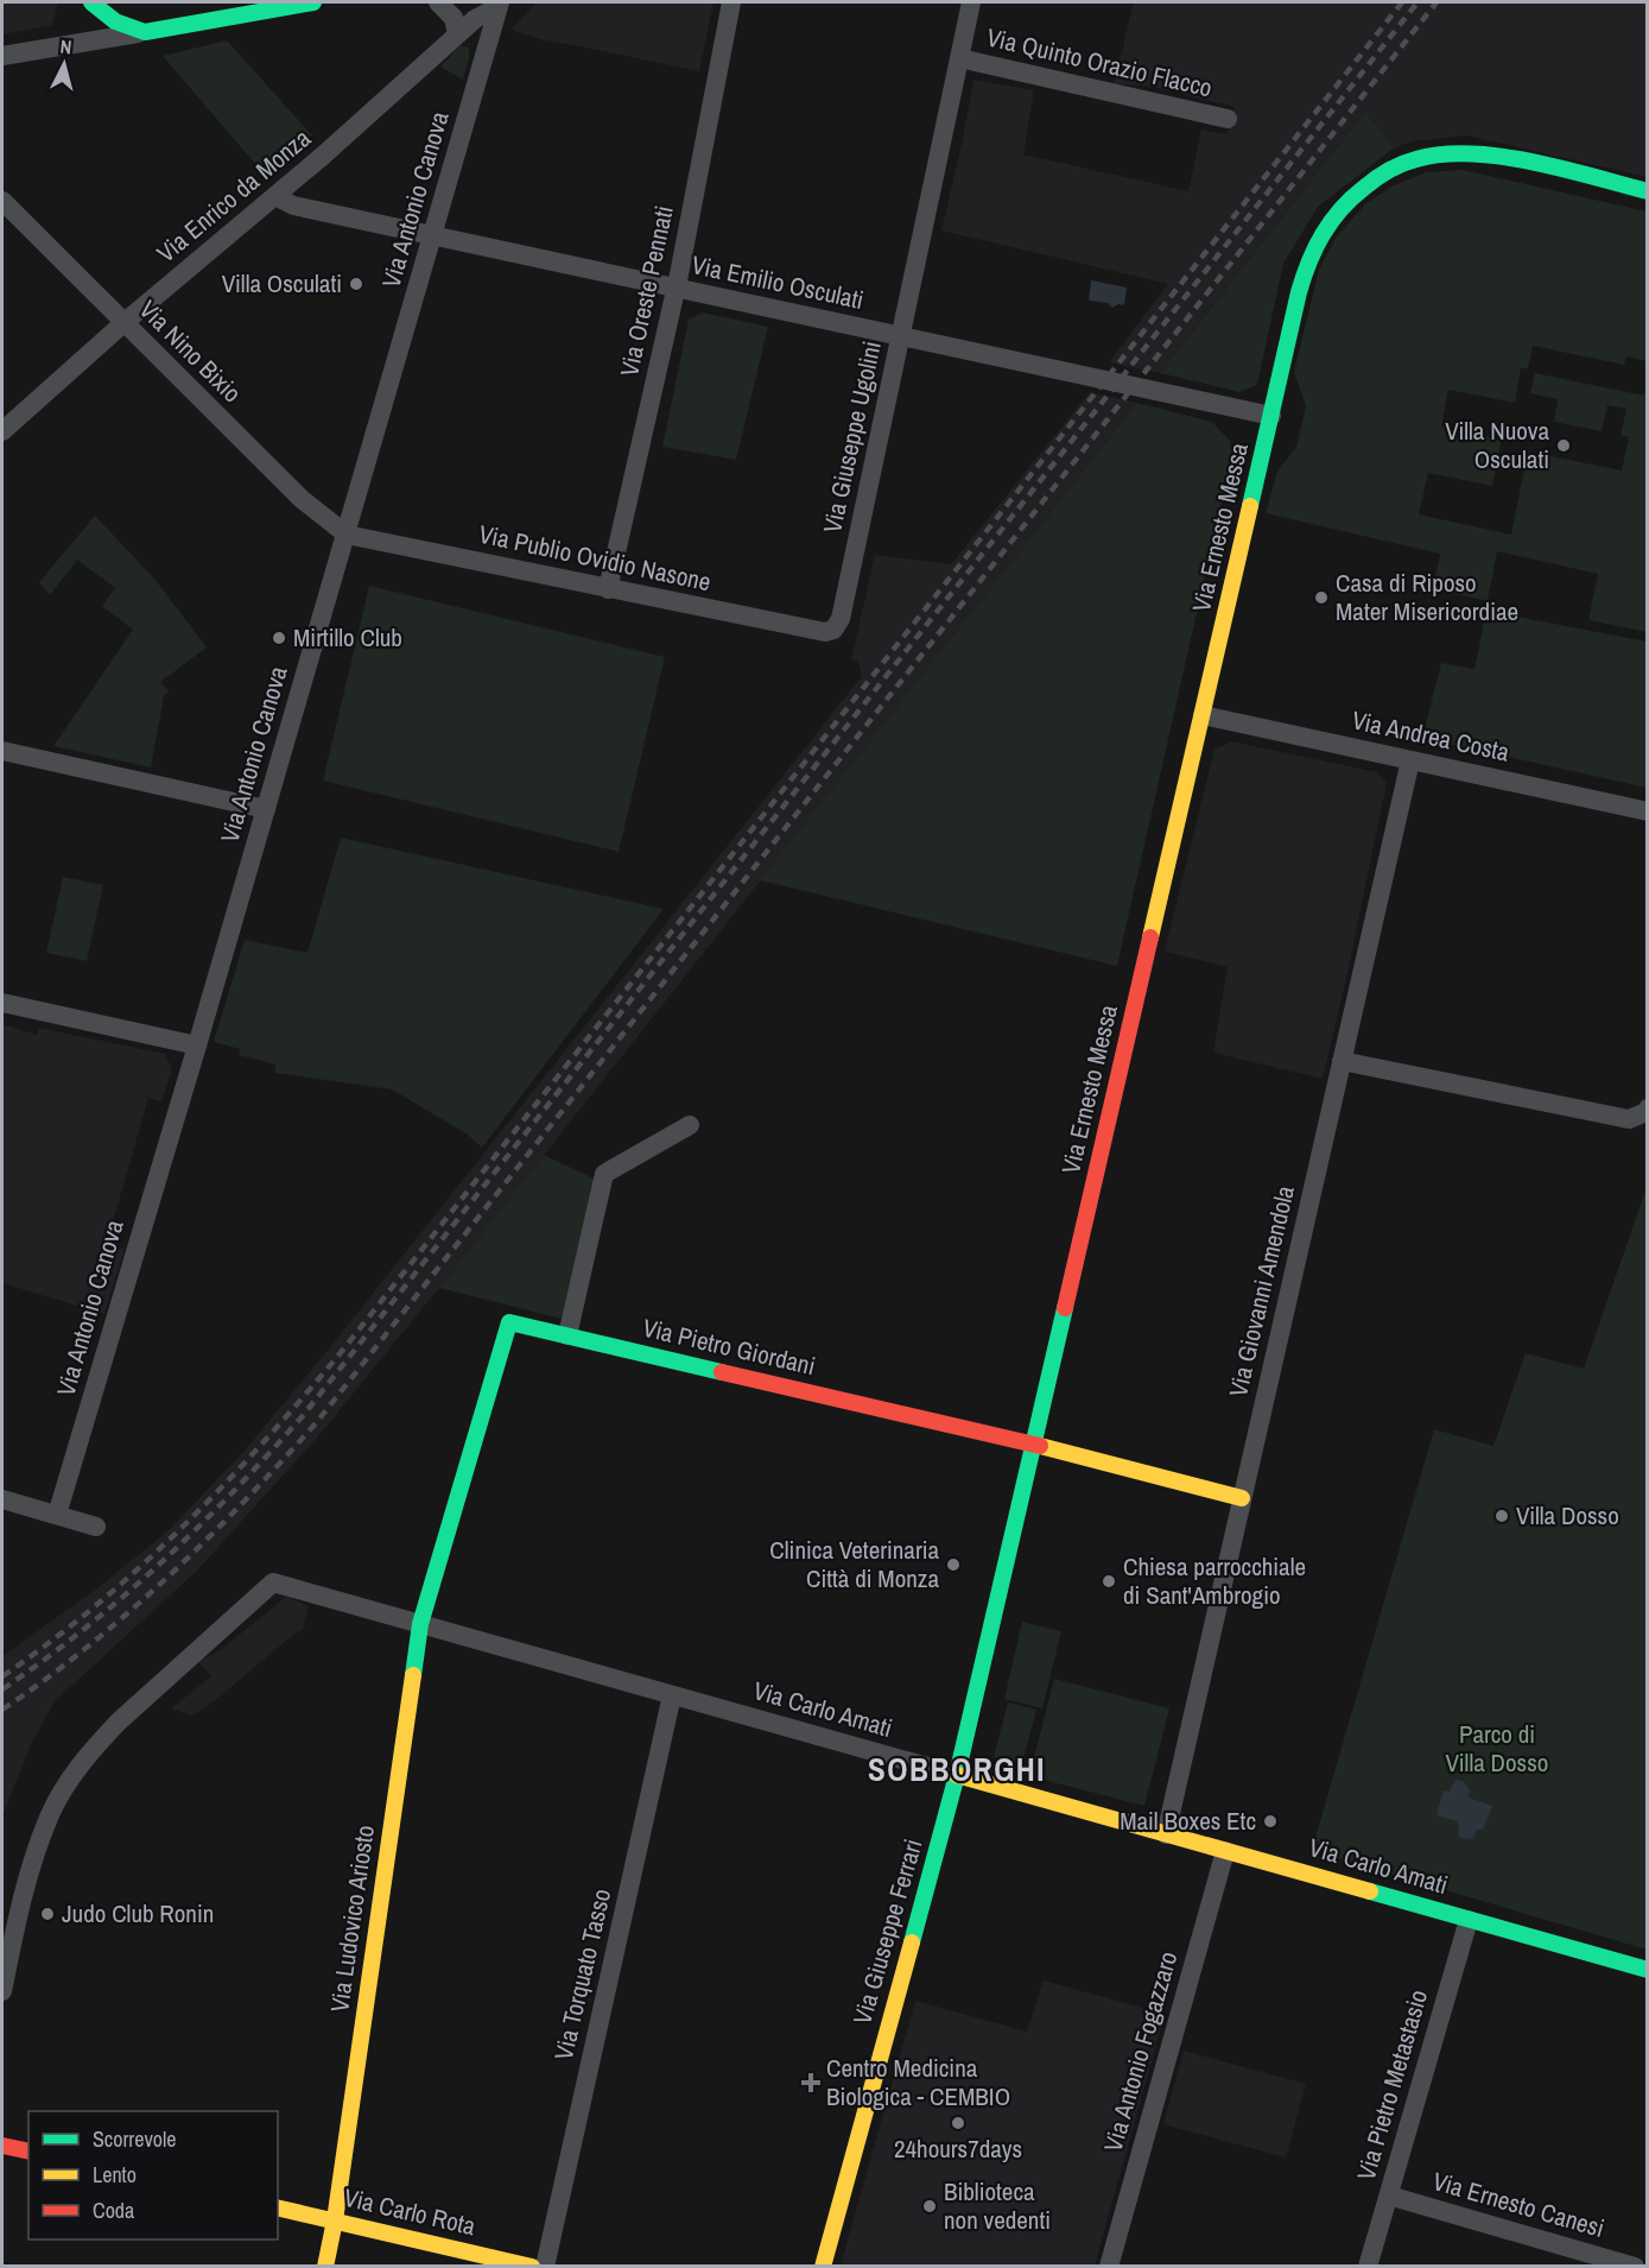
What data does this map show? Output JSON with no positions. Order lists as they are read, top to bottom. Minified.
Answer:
{"streets":{"street":["Via Quinto Orazio Flacco","Via Enrico da Monza","Via Antonio Canova","Via Emilio Osculati","Via Oreste Pennati","Via Nino Bixio","Via Giuseppe Ugolini","Via Ernesto Messa","Via Publio Ovidio Nasone","Via Andrea Costa","Via Giovanni Amendola","Via Pietro Giordani","Via Carlo Amati","Via Ludovico Ariosto","Via Giuseppe Ferrari","Via Torquato Tasso","Via Antonio Fogazzaro","Via Pietro Metastasio","Via Ernesto Canesi","Via Carlo Rota"]},"crossings":[["Via Quinto Orazio Flacco","Via Giuseppe Ugolini"],["Via Enrico da Monza","Via Antonio Canova"],["Via Enrico da Monza","Via Emilio Osculati"],["Via Enrico da Monza","Via Nino Bixio"],["Via Antonio Canova","Via Emilio Osculati"],["Via Antonio Canova","Via Nino Bixio"],["Via Antonio Canova","Via Publio Ovidio Nasone"],["Via Emilio Osculati","Via Oreste Pennati"],["Via Emilio Osculati","Via Giuseppe Ugolini"],["Via Emilio Osculati","Via Ernesto Messa"],["Via Oreste Pennati","Via Publio Ovidio Nasone"],["Via Nino Bixio","Via Publio Ovidio Nasone"],["Via Giuseppe Ugolini","Via Publio Ovidio Nasone"],["Via Ernesto Messa","Via Andrea Costa"],["Via Ernesto Messa","Via Pietro Giordani"],["Via Ernesto Messa","Via Carlo Amati"],["Via Ernesto Messa","Via Giuseppe Ferrari"],["Via Andrea Costa","Via Giovanni Amendola"],["Via Giovanni Amendola","Via Pietro Giordani"],["Via Giovanni Amendola","Via Carlo Amati"],["Via Pietro Giordani","Via Carlo Amati"],["Via Pietro Giordani","Via Ludovico Ariosto"],["Via Carlo Amati","Via Ludovico Ariosto"],["Via Carlo Amati","Via Giuseppe Ferrari"],["Via Carlo Amati","Via Torquato Tasso"],["Via Carlo Amati","Via Antonio Fogazzaro"],["Via Carlo Amati","Via Pietro Metastasio"],["Via Ludovico Ariosto","Via Carlo Rota"],["Via Pietro Metastasio","Via Ernesto Canesi"]],"districts":["SOBBORGHI"],"parks":["Parco di Villa Dosso"],"places":{"other":["Villa Osculati","Villa Nuova Osculati","Casa di Riposo Mater Misericordiae","Mirtillo Club","Villa Dosso","Clinica Veterinaria Città di Monza","Chiesa parrocchiale di Sant'Ambrogio","Mail Boxes Etc","Judo Club Ronin","24hours7days","Biblioteca non vedenti"],"health":["Centro Medicina Biologica - CEMBIO"]},"legend":["Scorrevole","Lento","Coda"],"north":"top"}
